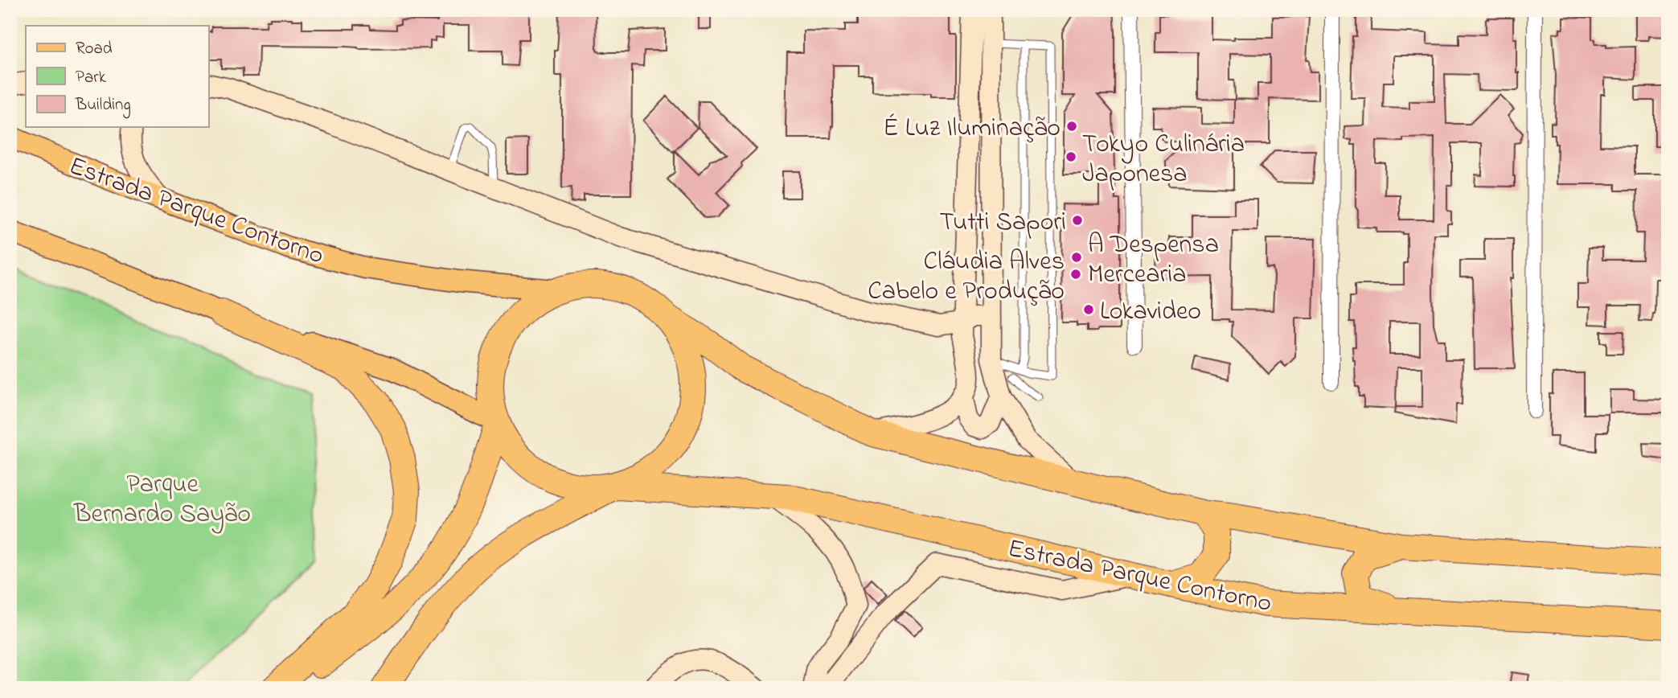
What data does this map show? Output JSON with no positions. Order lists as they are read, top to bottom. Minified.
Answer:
{"streets":{"highway":["Estrada Parque Contorno"]},"parks":["Parque Bernardo Sayão"],"places":["É Luz Iluminação","Tokyo Culinária Japonesa","Tutti Sapori","A Despensa Mercearia","Cláudia Alves Cabelo e Produção","Lokavideo"],"legend":["Road","Park","Building"]}
